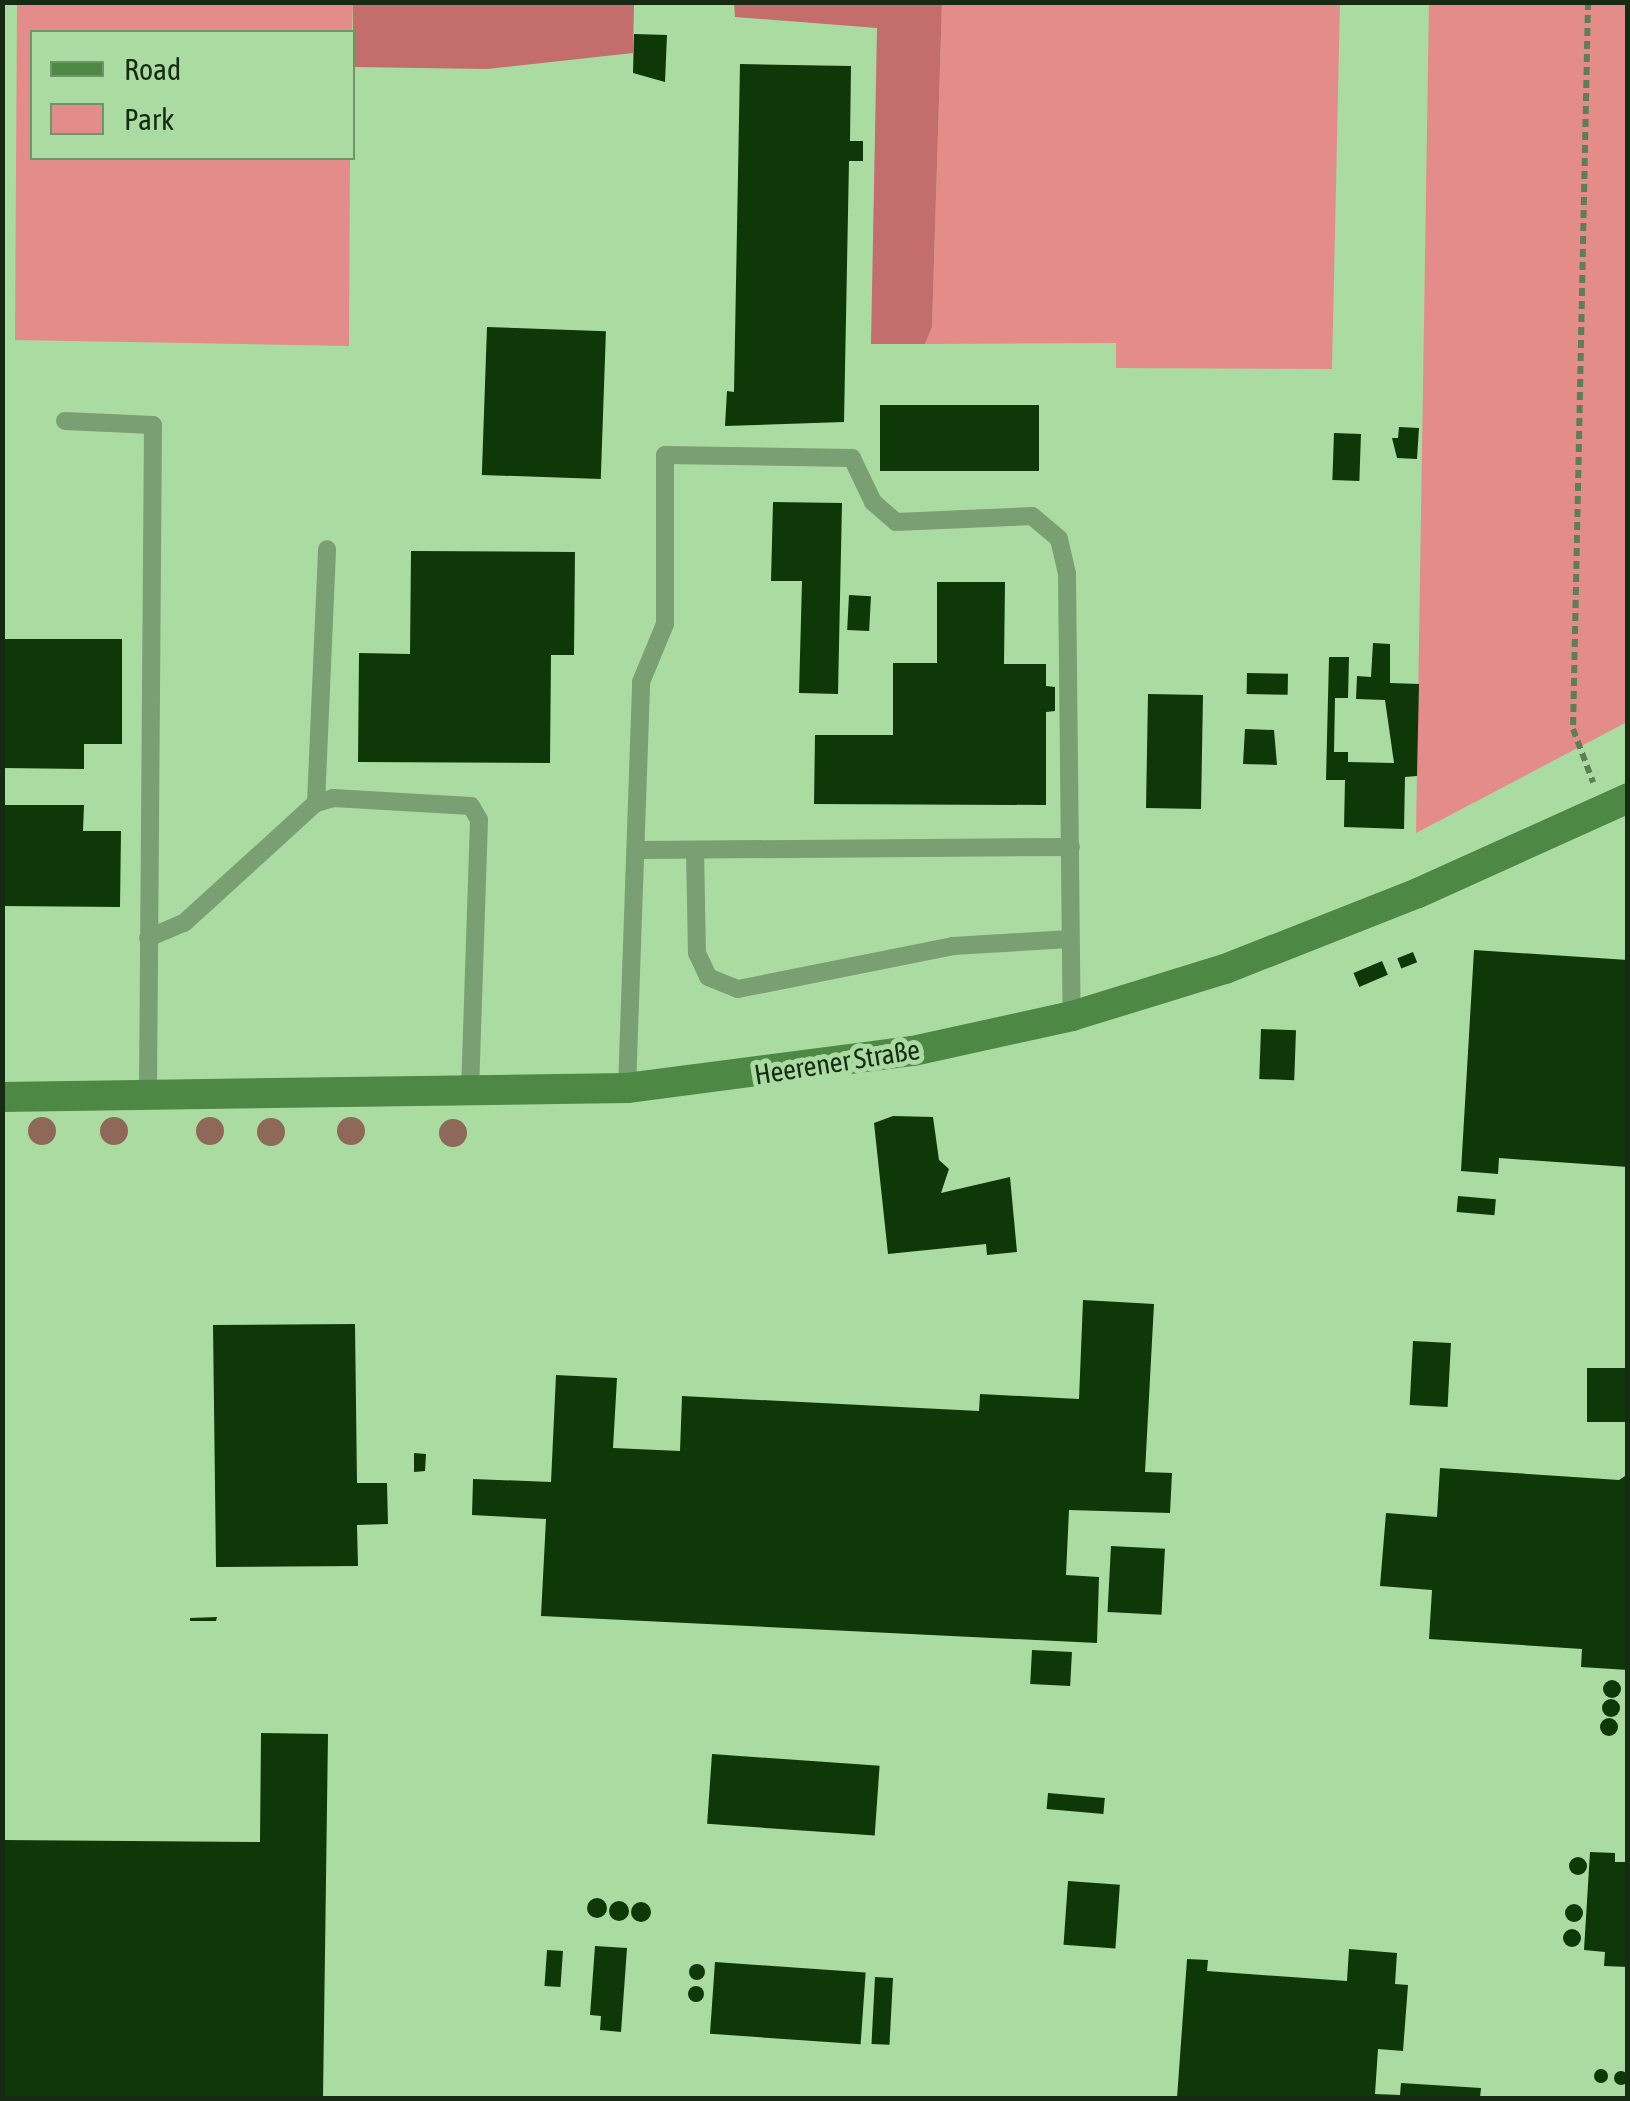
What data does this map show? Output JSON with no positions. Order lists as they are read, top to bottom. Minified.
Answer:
{"streets":{"main road":["Heerener Straße"]},"legend":["Road","Park"]}
